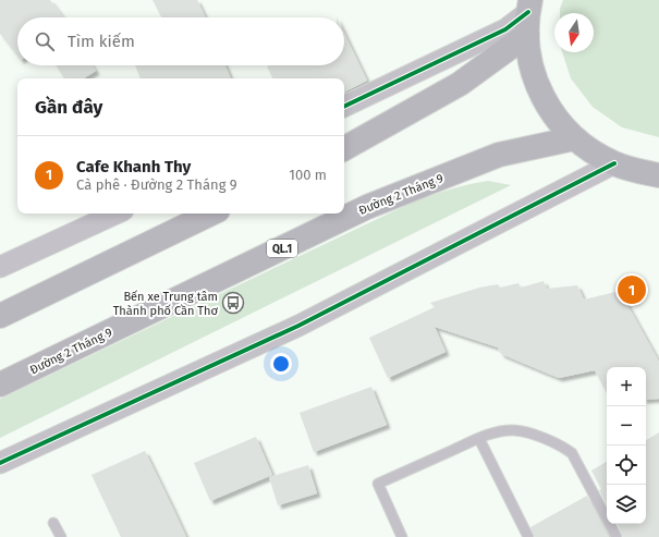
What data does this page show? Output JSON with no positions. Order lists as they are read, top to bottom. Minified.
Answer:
{"streets":{"highway":["Đường 2 Tháng 9","QL.1"]},"places":{"bus stop":["Bến xe Trung tâm Thành phố Cần Thơ"]},"north":"bottom","page":{"search":"Tìm kiếm","heading":"Gần đây","list":[{"mark":"1","name":"Cafe Khanh Thy","note":"Cà phê · Đường 2 Tháng 9","value":"100 m"}],"pins":"1","map_buttons":["+","−"]}}
